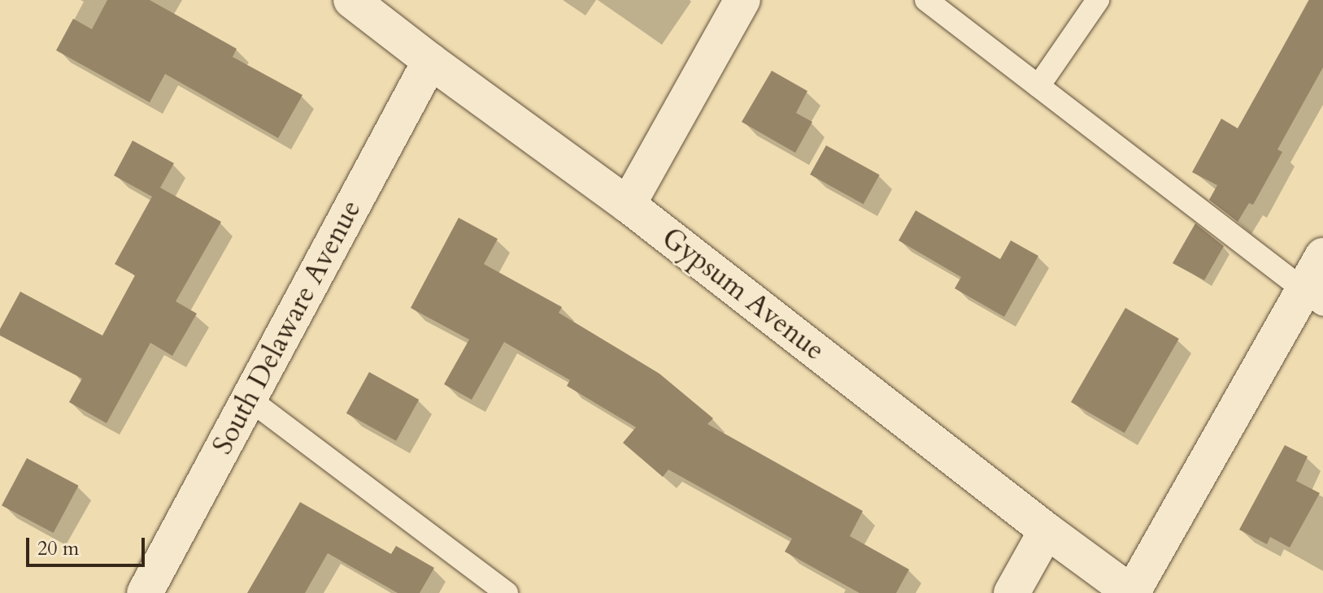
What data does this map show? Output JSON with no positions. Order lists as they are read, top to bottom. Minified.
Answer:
{"streets":{"street":["Gypsum Avenue","South Delaware Avenue"]},"crossings":[["Gypsum Avenue","South Delaware Avenue"]],"scale_bar":"20 m"}
